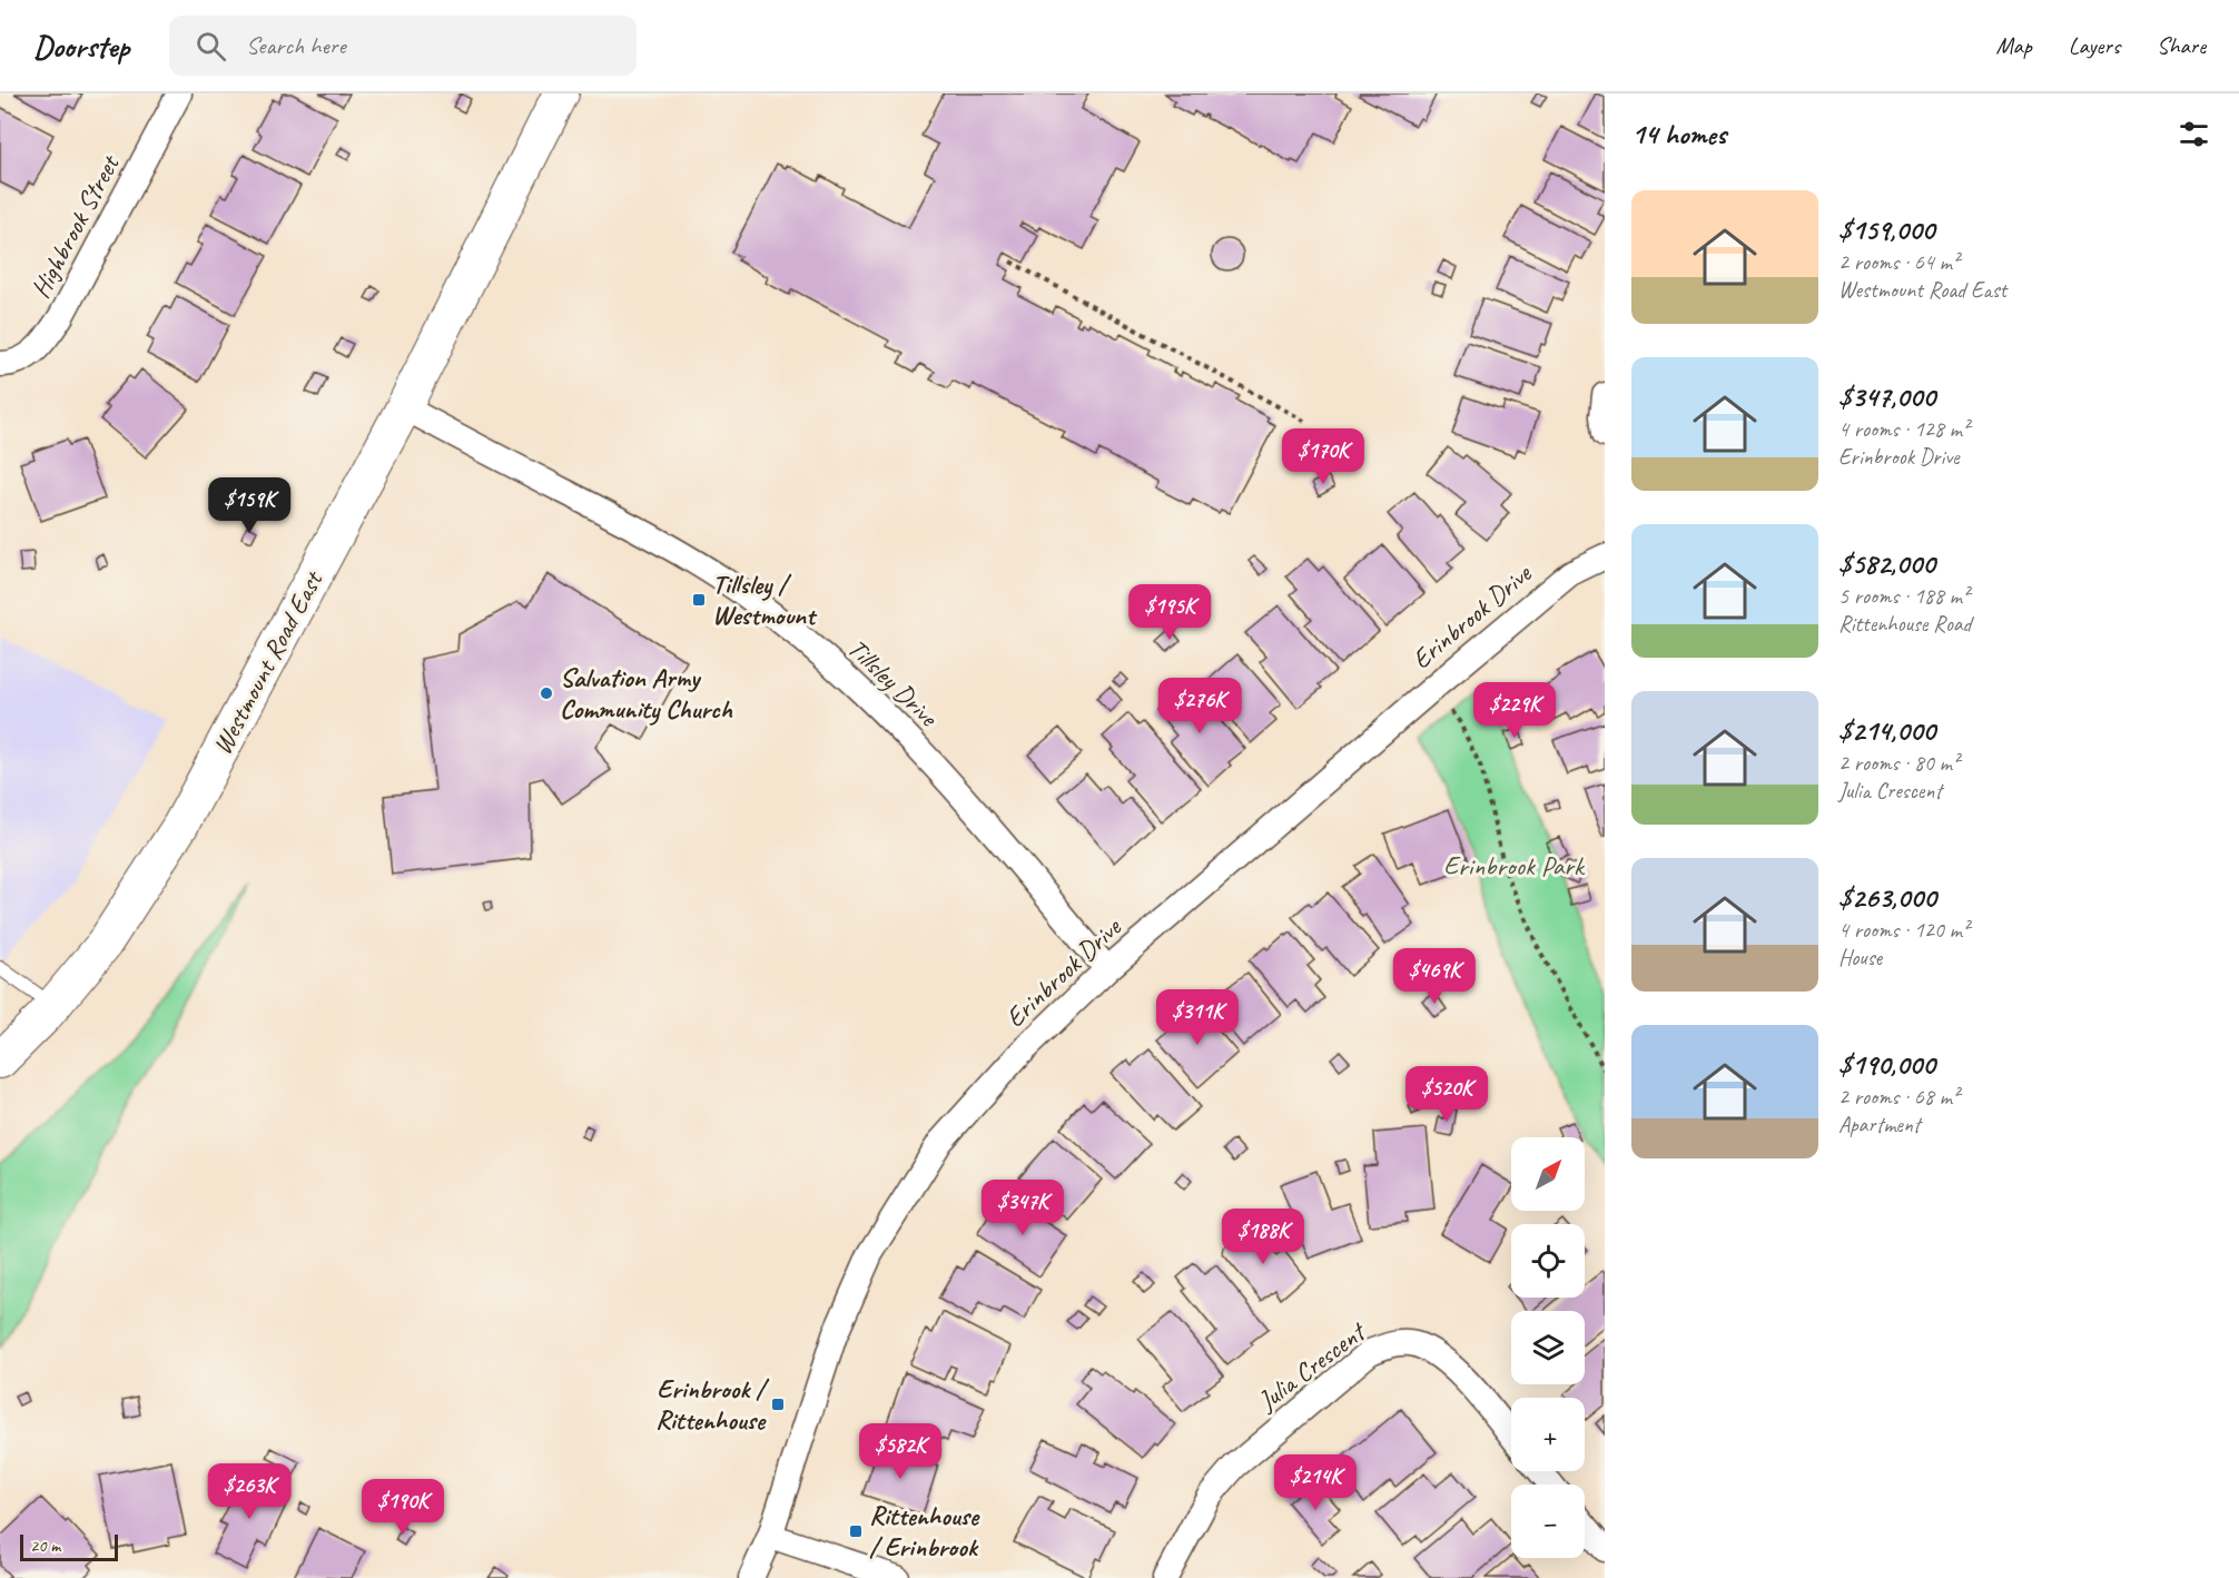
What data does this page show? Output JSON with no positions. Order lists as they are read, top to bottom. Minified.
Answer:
{"streets":{"main road":["Westmount Road East"],"street":["Highbrook Street","Erinbrook Drive","Tillsley Drive","Julia Crescent"]},"crossings":[["Erinbrook Drive","Tillsley Drive"],["Westmount Road East","Tillsley Drive"]],"parks":["Erinbrook Park"],"places":{"transit":["Tillsley / Westmount","Erinbrook / Rittenhouse","Rittenhouse / Erinbrook"],"other":["Salvation Army Community Church"]},"scale_bar":"20 m","north":"top right","page":{"header":"Doorstep","search":"Search here","nav":["Map","Layers","Share"],"heading":"14 homes","list":[{"name":"$159,000","note":"2 rooms · 64 m² · Westmount Road East"},{"name":"$347,000","note":"4 rooms · 128 m² · Erinbrook Drive"},{"name":"$582,000","note":"5 rooms · 188 m² · Rittenhouse Road"},{"name":"$214,000","note":"2 rooms · 80 m² · Julia Crescent"},{"name":"$263,000","note":"4 rooms · 120 m² · House"},{"name":"$190,000","note":"2 rooms · 68 m² · Apartment"}],"price":["$170K","$159K","$195K","$276K","$229K","$469K","$311K","$520K","$347K","$188K","$582K","$214K","$263K","$190K"],"map_buttons":["+","−"],"scale":"20 m"}}
